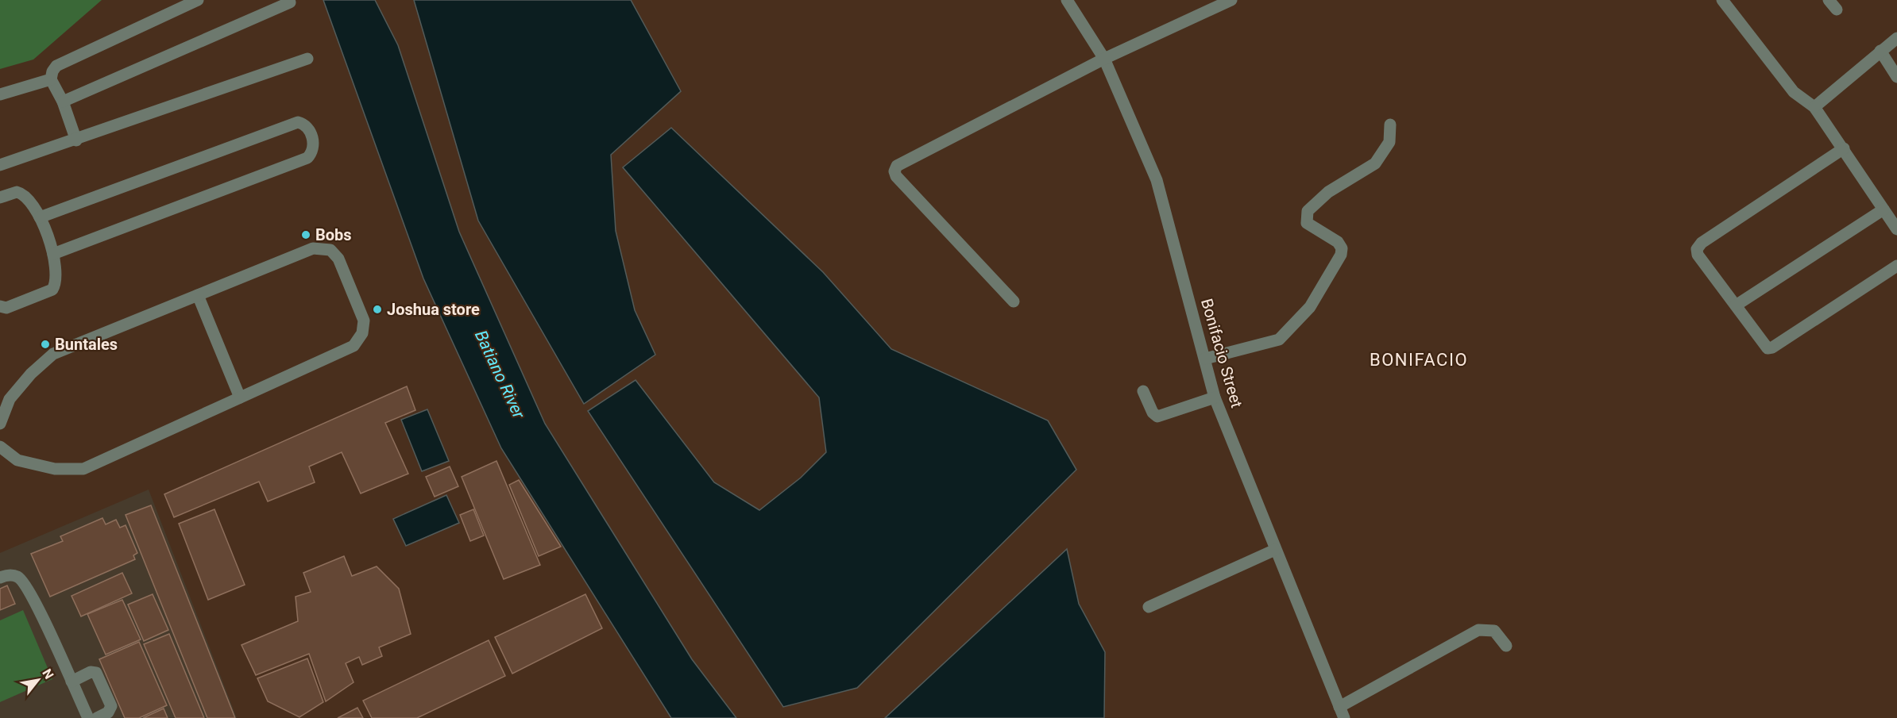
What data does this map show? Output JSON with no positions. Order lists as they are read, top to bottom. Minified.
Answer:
{"streets":{"street":["Bonifacio Street"]},"districts":["BONIFACIO"],"water":["Batiano River"],"places":["Bobs","Joshua store","Buntales"],"north":"top right"}
